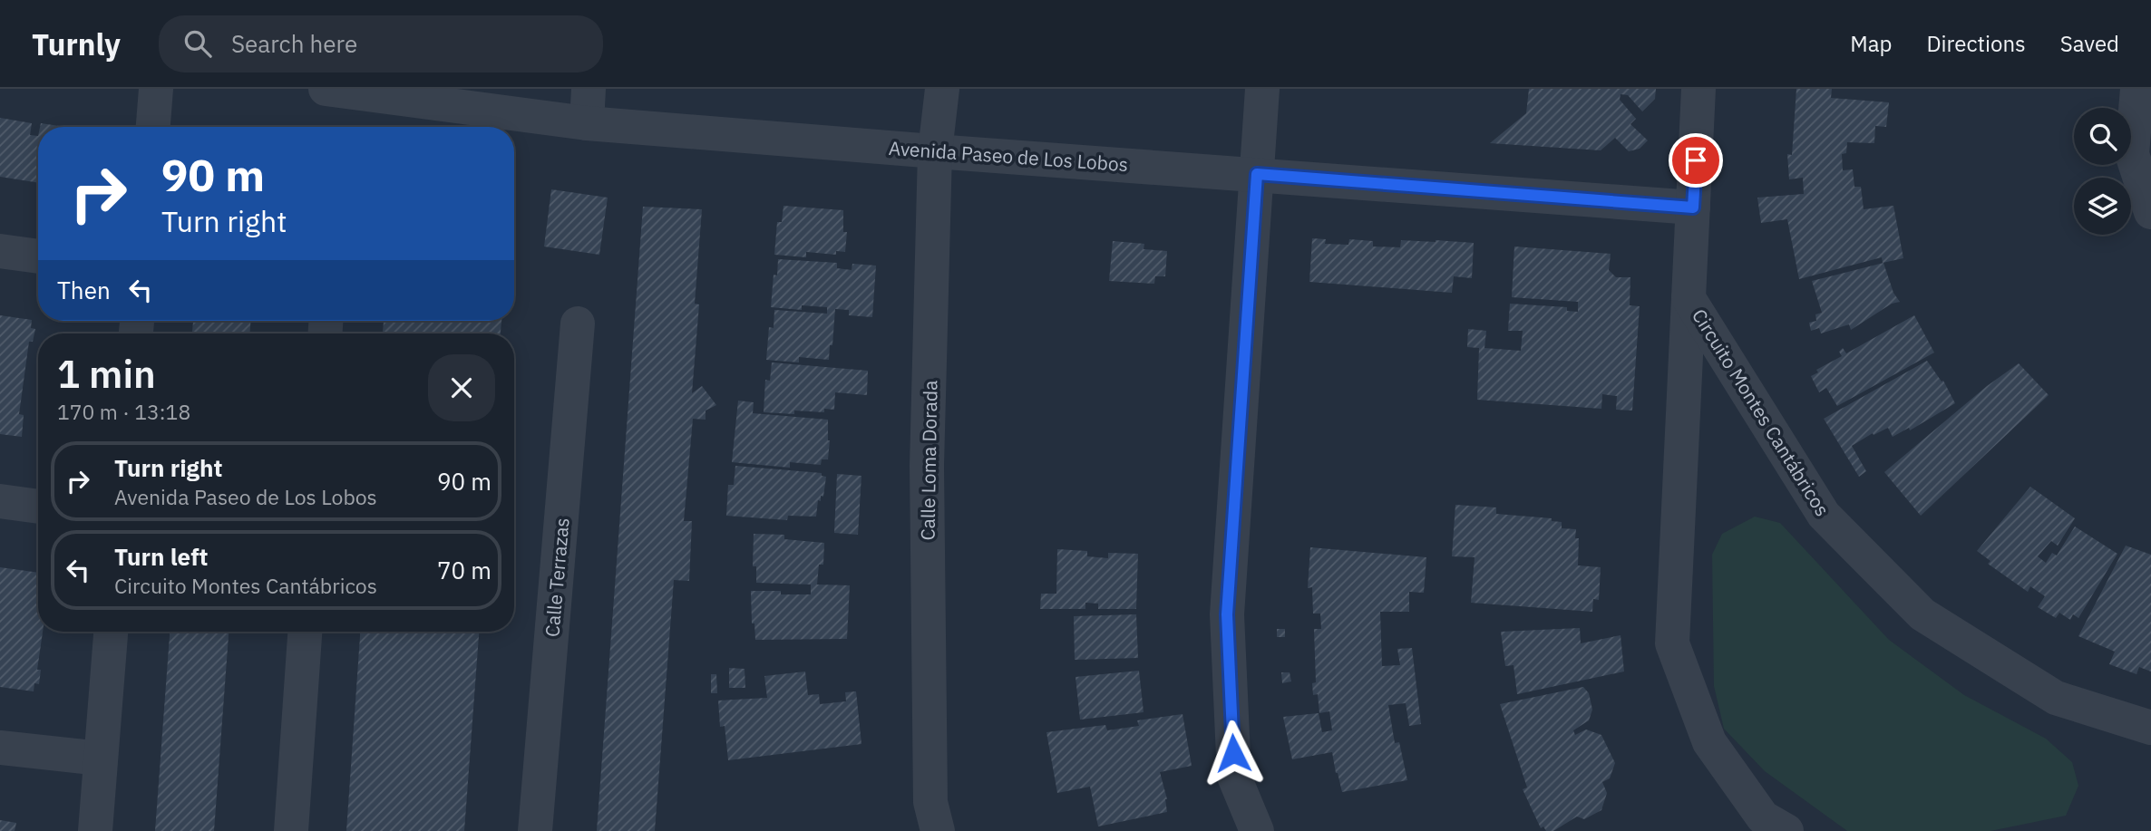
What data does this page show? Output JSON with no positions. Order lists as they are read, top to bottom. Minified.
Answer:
{"streets":{"street":["Avenida Paseo de Los Lobos","Circuito Montes Cantábricos","Calle Loma Dorada","Calle Terrazas"]},"crossings":[["Avenida Paseo de Los Lobos","Circuito Montes Cantábricos"],["Avenida Paseo de Los Lobos","Calle Loma Dorada"]],"page":{"header":"Turnly","search":"Search here","nav":["Map","Directions","Saved"],"turn":["90 m","Turn right"],"then":"Then","heading":["1 min","170 m · 13:18"],"list":[{"name":"Turn right","note":"Avenida Paseo de Los Lobos","value":"90 m"},{"name":"Turn left","note":"Circuito Montes Cantábricos","value":"70 m"}]}}
